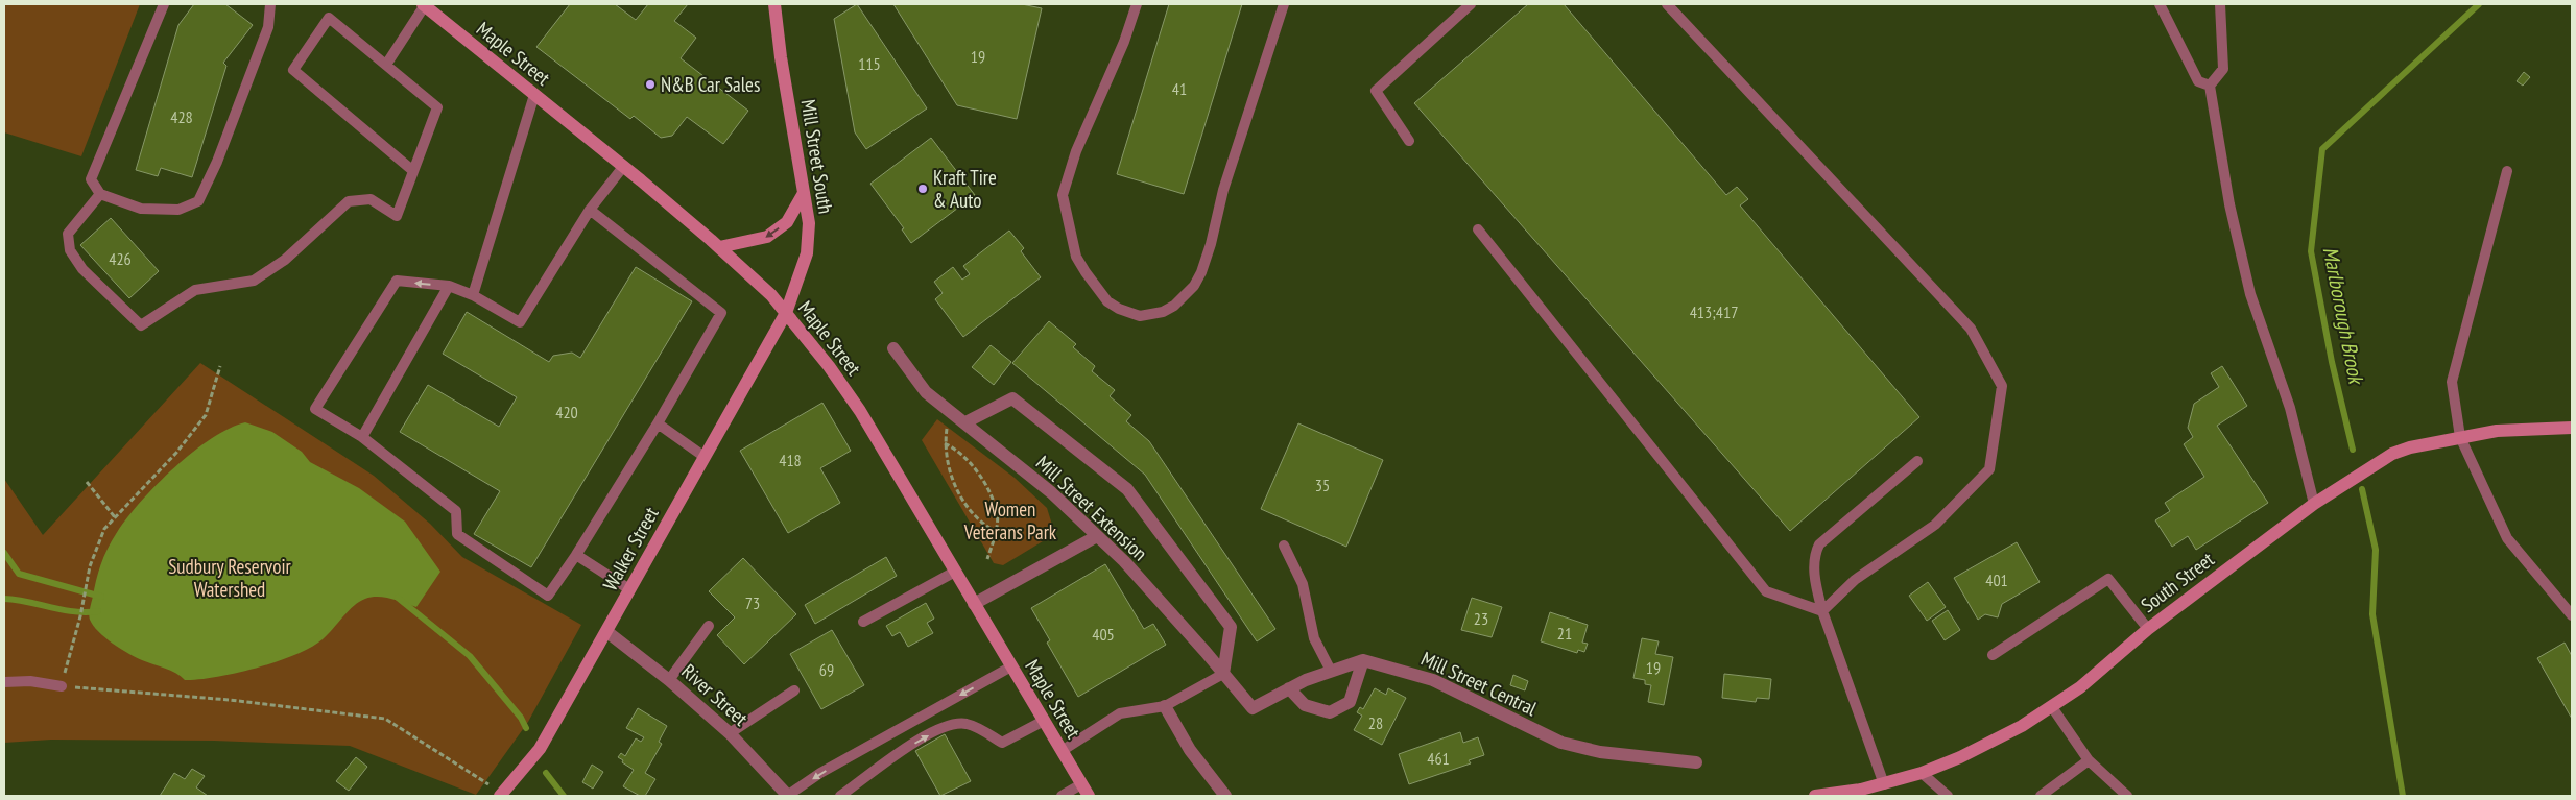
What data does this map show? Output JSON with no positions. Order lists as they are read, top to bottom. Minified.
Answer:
{"streets":{"main road":["Maple Street","Mill Street South","Walker Street","South Street"],"street":["Mill Street Extension","Mill Street Central","River Street"]},"crossings":[["Maple Street","Mill Street South"],["Maple Street","Walker Street"],["Mill Street South","Walker Street"],["Walker Street","River Street"]],"water":["Marlborough Brook"],"parks":["Women Veterans Park","Sudbury Reservoir Watershed"],"places":["N&B Car Sales","Kraft Tire & Auto"],"house_numbers":["19","115","41","428","426","413;417","420","418","35","401","73","23","21","405","19","69","28","461"]}
